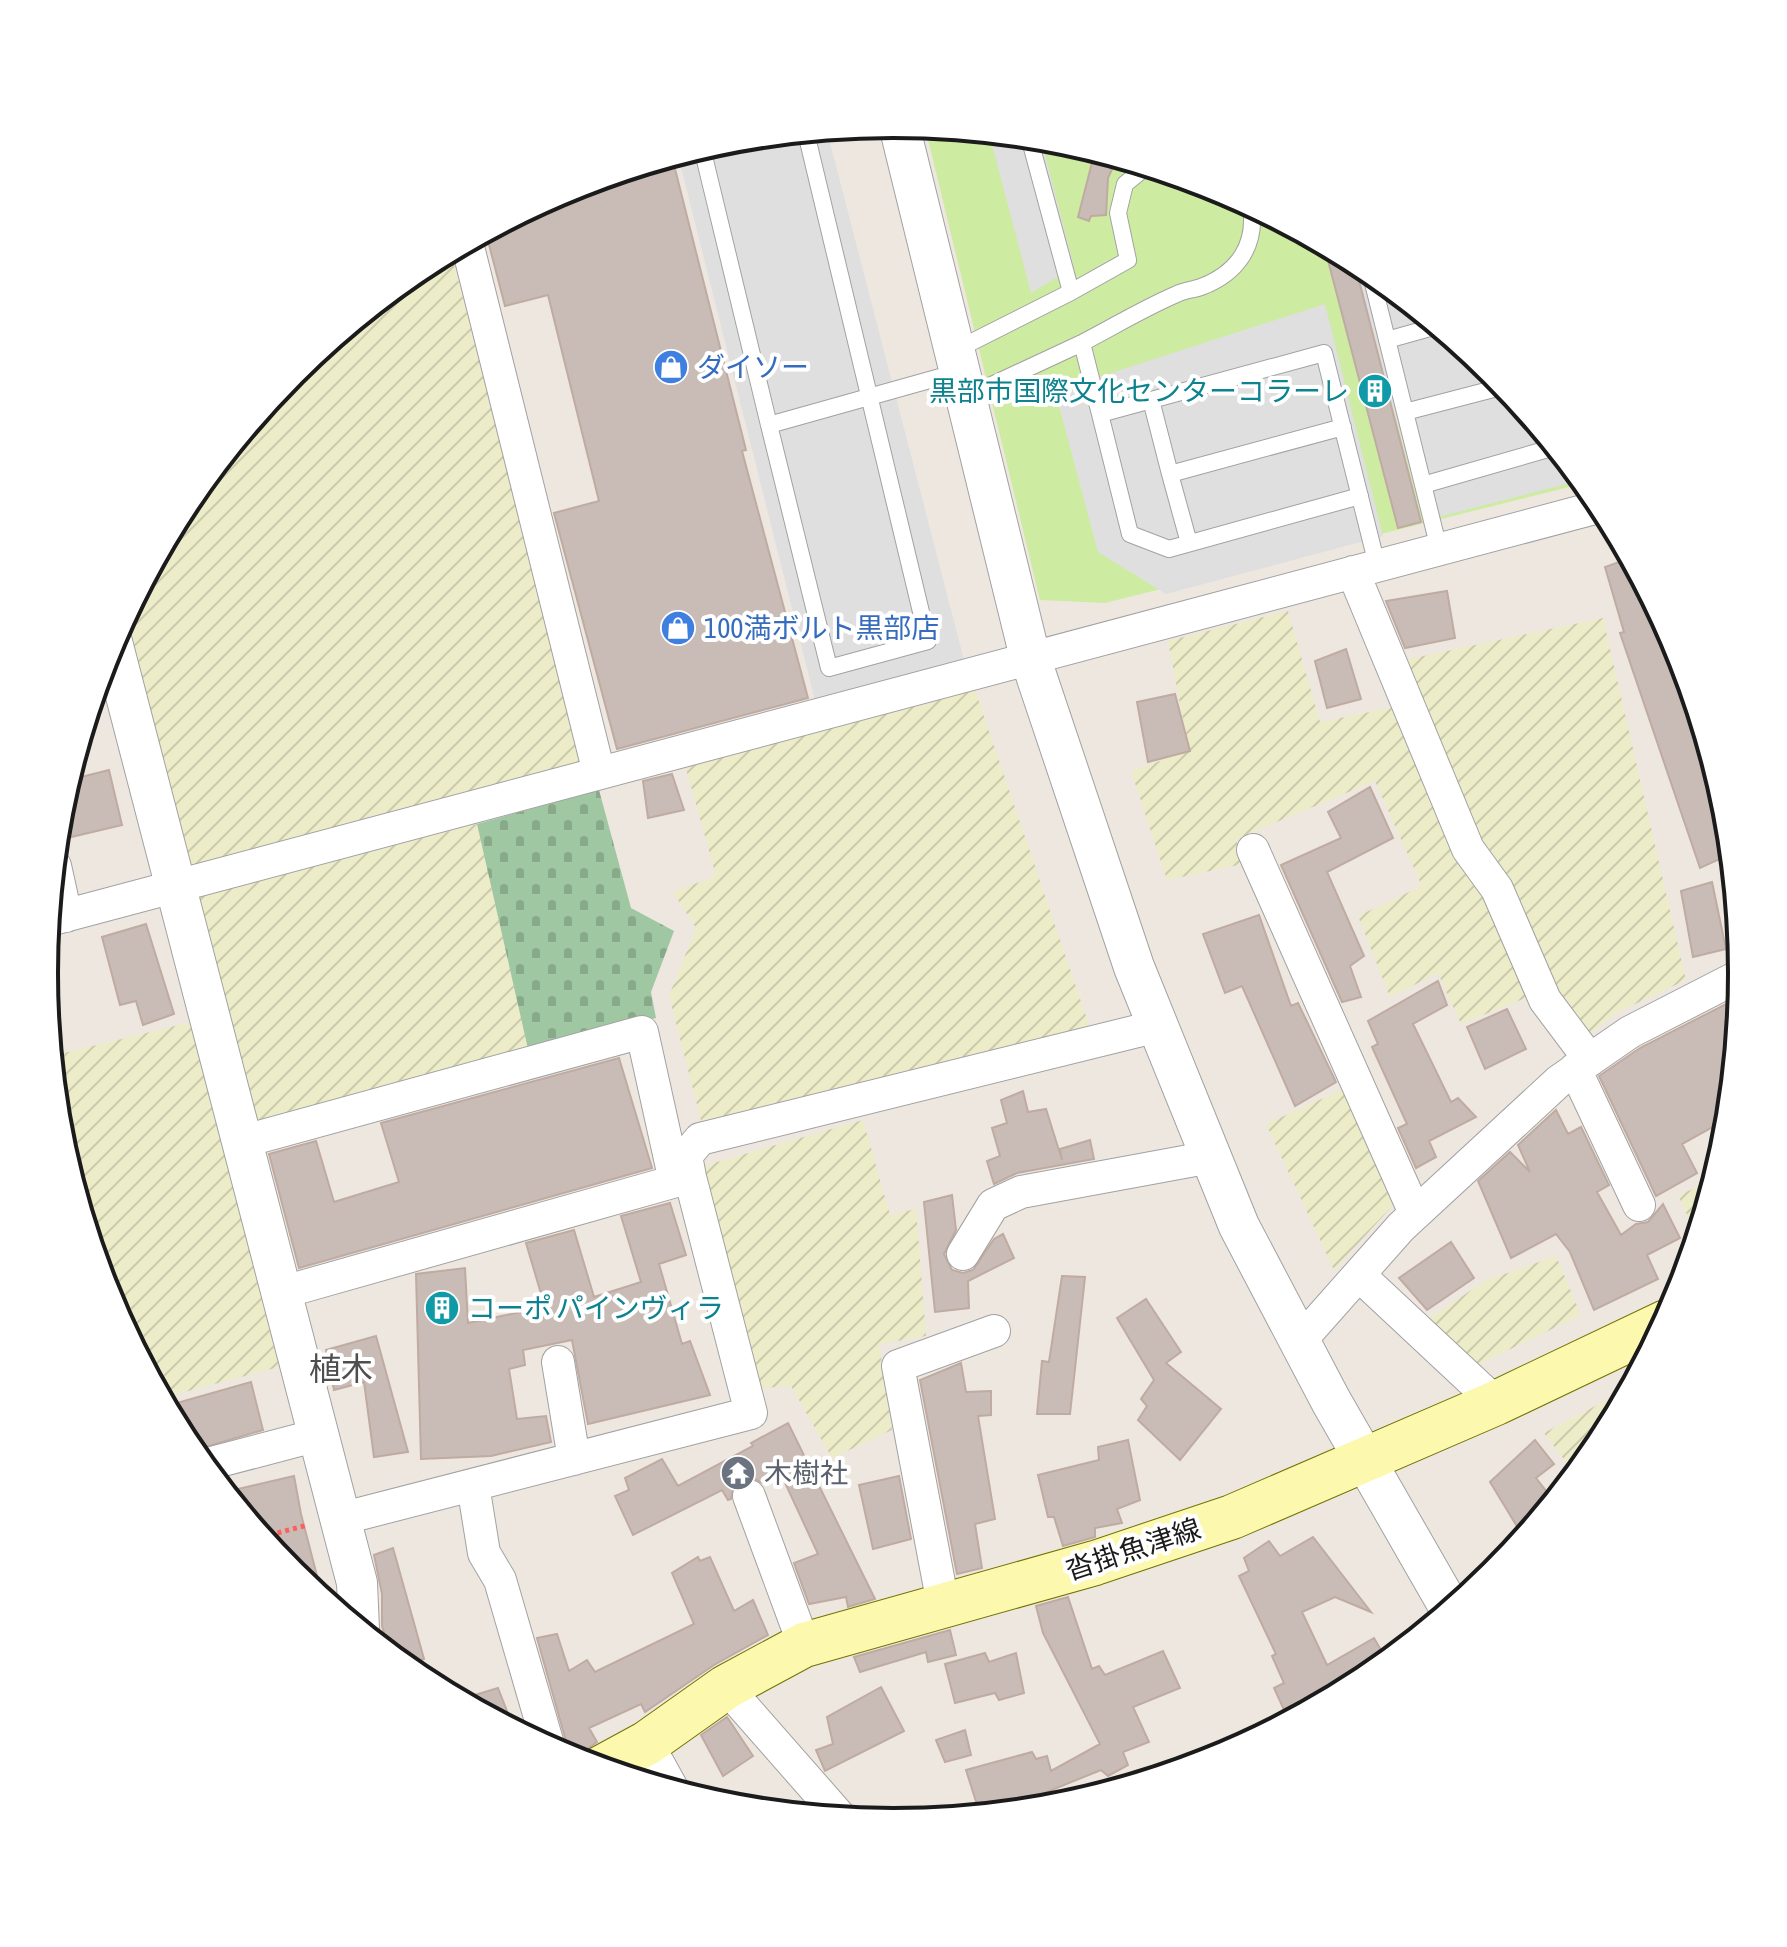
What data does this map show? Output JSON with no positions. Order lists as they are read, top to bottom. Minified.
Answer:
{"streets":{"main road":["沓掛魚津線"]},"districts":["植木"],"places":{"shop":["ダイソー","100満ボルト黒部店"],"building":["黒部市国際文化センターコラーレ","コーポ パインヴィラ"],"temple":["木樹社"]}}
